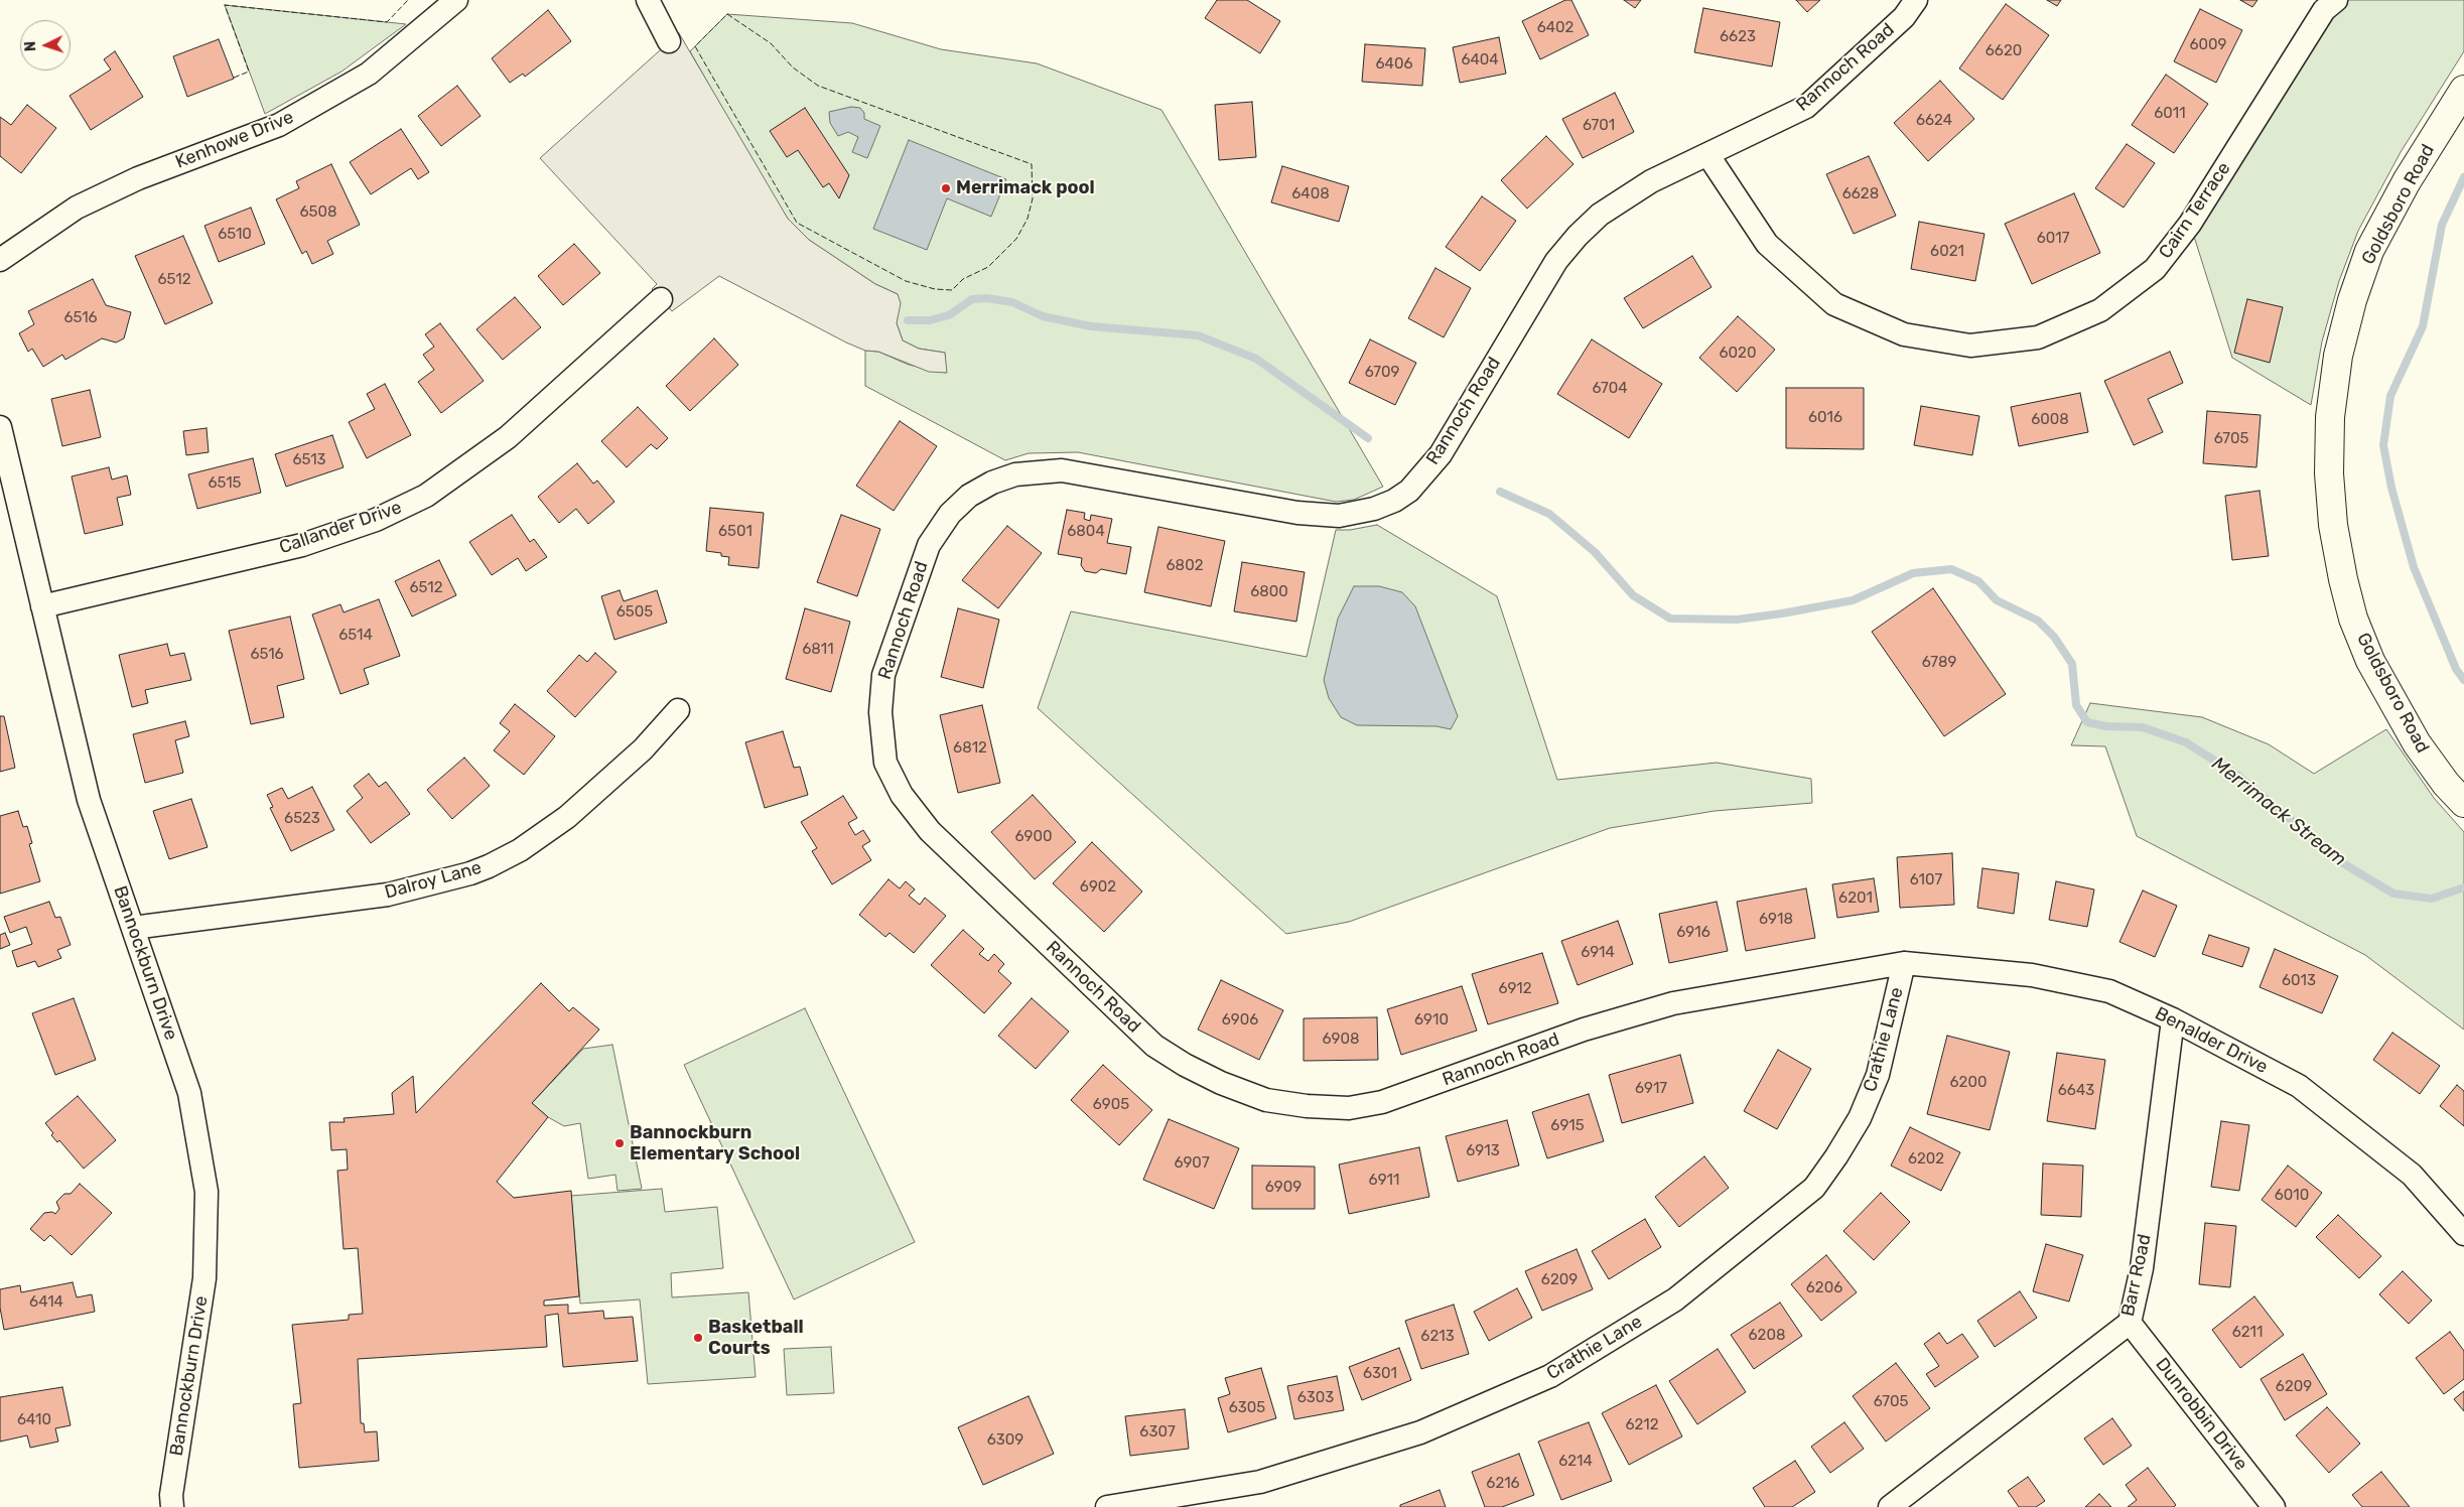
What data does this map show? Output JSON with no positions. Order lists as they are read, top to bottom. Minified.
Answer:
{"streets":{"main road":["Goldsboro Road"],"street":["Rannoch Road","Kenhowe Drive","Cairn Terrace","Callander Drive","Dalroy Lane","Bannockburn Drive","Crathie Lane","Benalder Drive","Barr Road","Dunrobbin Drive"]},"crossings":[["Rannoch Road","Cairn Terrace"],["Rannoch Road","Crathie Lane"],["Rannoch Road","Benalder Drive"],["Callander Drive","Bannockburn Drive"],["Dalroy Lane","Bannockburn Drive"],["Crathie Lane","Benalder Drive"],["Benalder Drive","Barr Road"],["Barr Road","Dunrobbin Drive"]],"water":["Merrimack Stream"],"places":["Merrimack pool","Bannockburn Elementary School","Basketball Courts"],"house_numbers":["6402","6623","6009","6620","6404","6406","6011","6624","6701","6408","6628","6508","6510","6017","6021","6512","6516","6020","6709","6704","6016","6008","6705","6513","6515","6501","6804","6802","6512","6800","6505","6514","6811","6516","6789","6812","6523","6900","6107","6902","6201","6918","6916","6914","6013","6912","6906","6910","6908","6200","6917","6643","6905","6915","6913","6202","6907","6911","6909","6010","6209","6206","6414","6211","6208","6213","6301","6209","6303","6705","6305","6410","6212","6307","6309","6214","6216"],"north":"left"}
